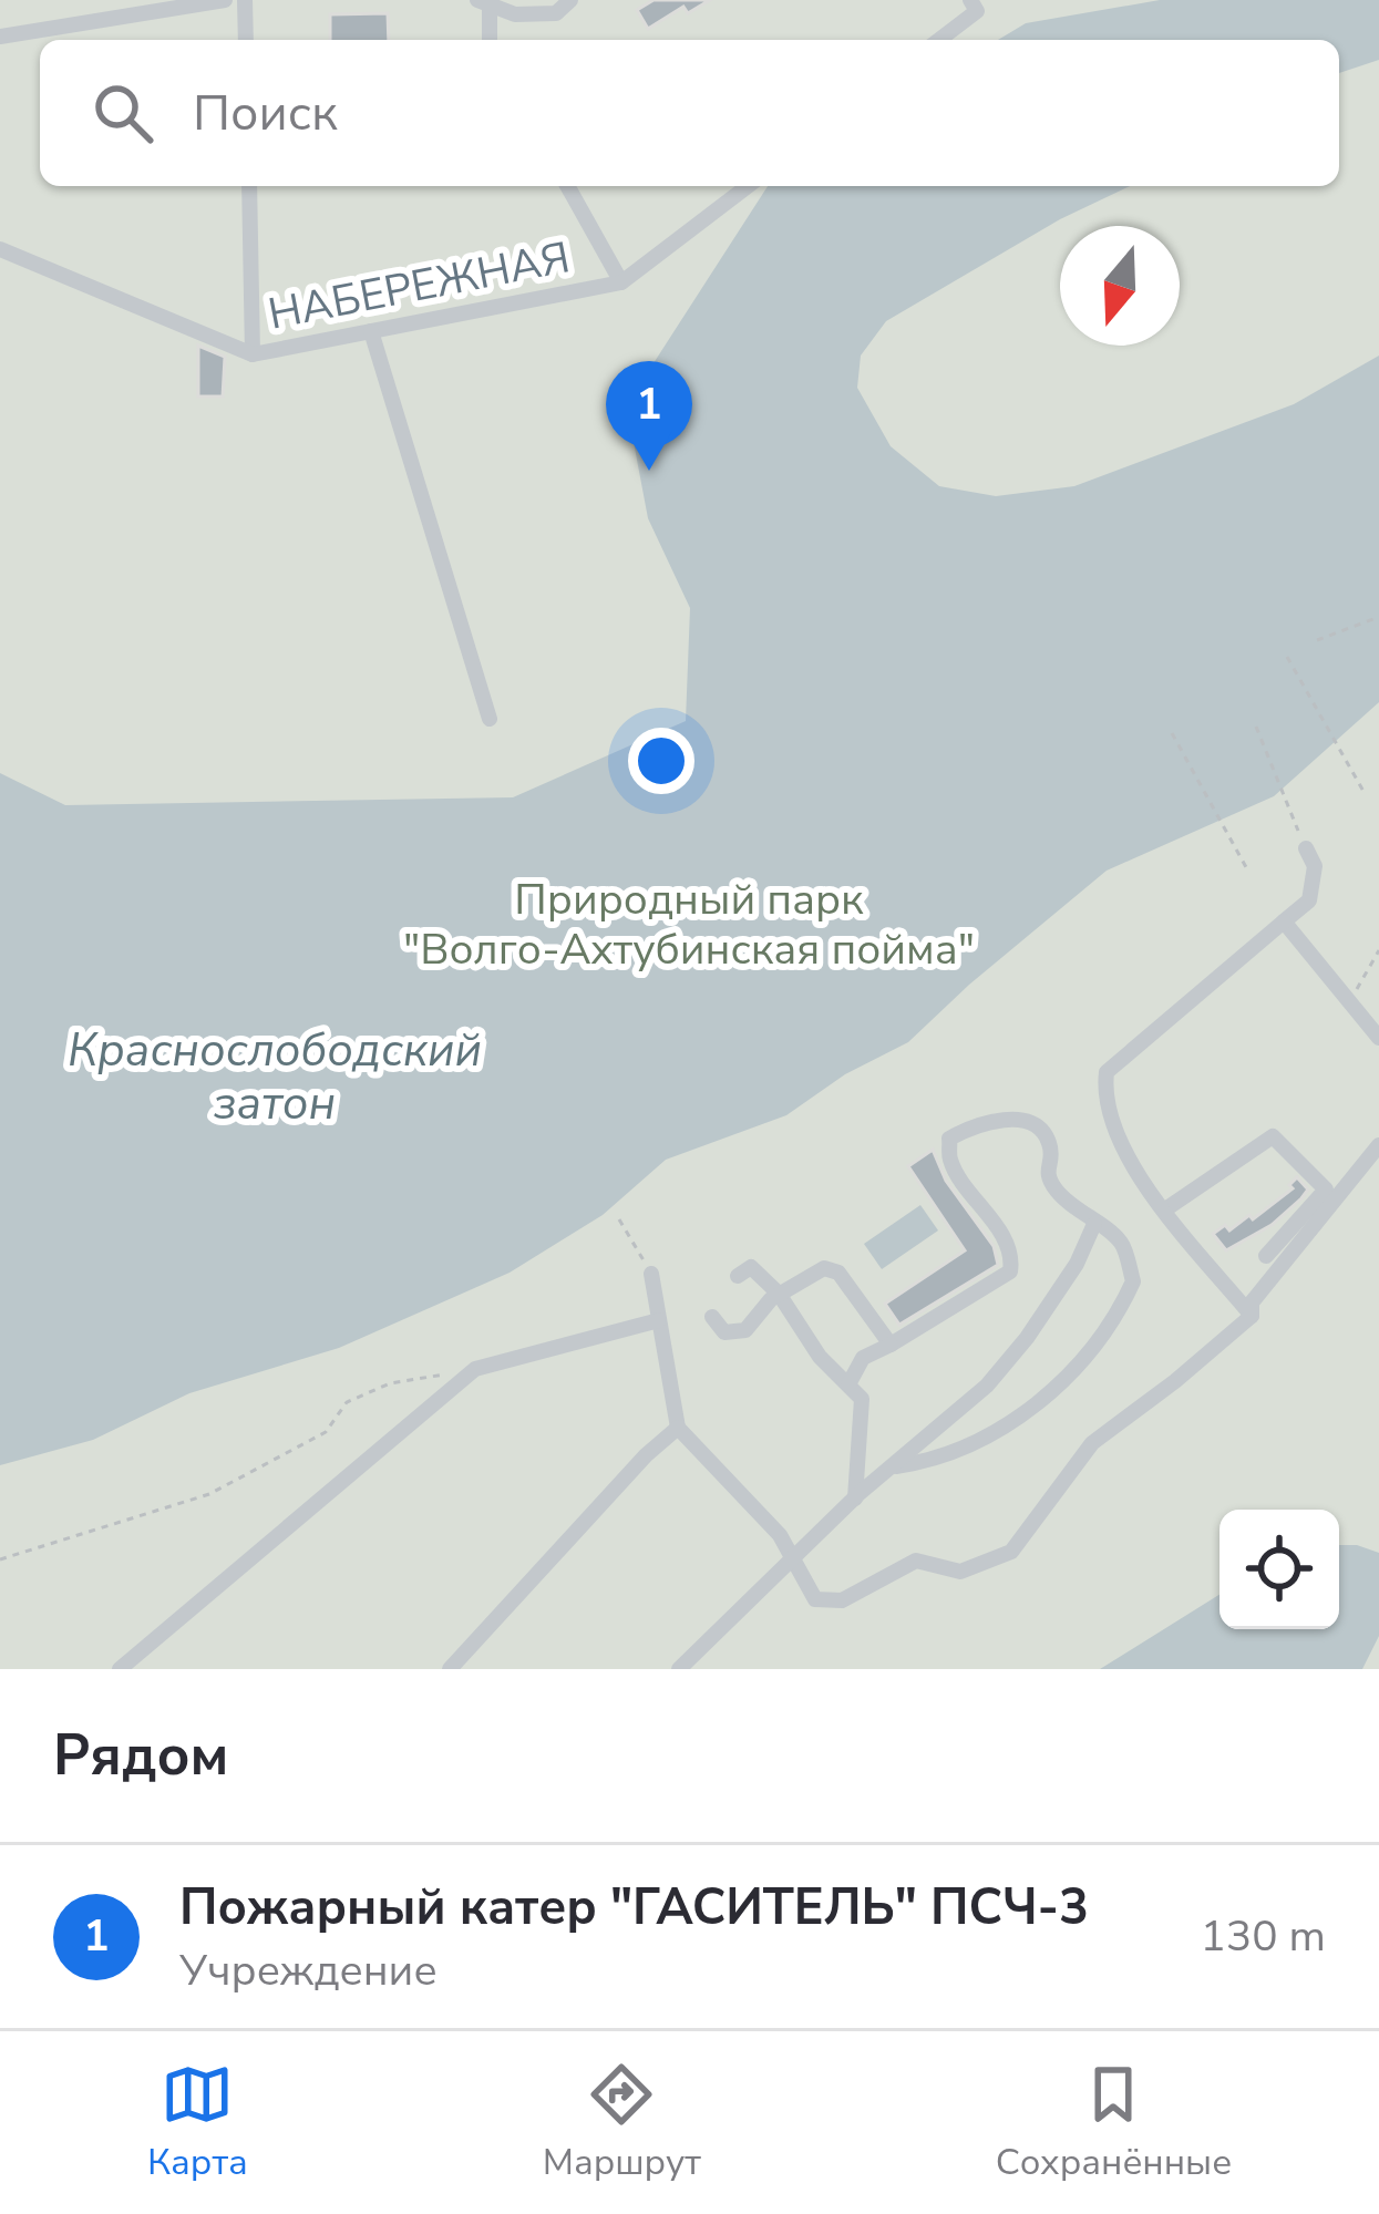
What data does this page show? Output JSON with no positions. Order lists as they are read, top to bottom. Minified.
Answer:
{"streets":{"street":["НАБЕРЕЖНАЯ"]},"water":["Краснослободский затон"],"parks":["Природный парк \"Волго-Ахтубинская пойма\""],"north":"bottom","page":{"search":"Поиск","pins":"1","heading":"Рядом","list":[{"mark":"1","name":"Пожарный катер \"ГАСИТЕЛЬ\" ПСЧ-3","note":"Учреждение","value":"130 m"}],"nav":["Карта","Маршрут","Сохранённые"]}}
